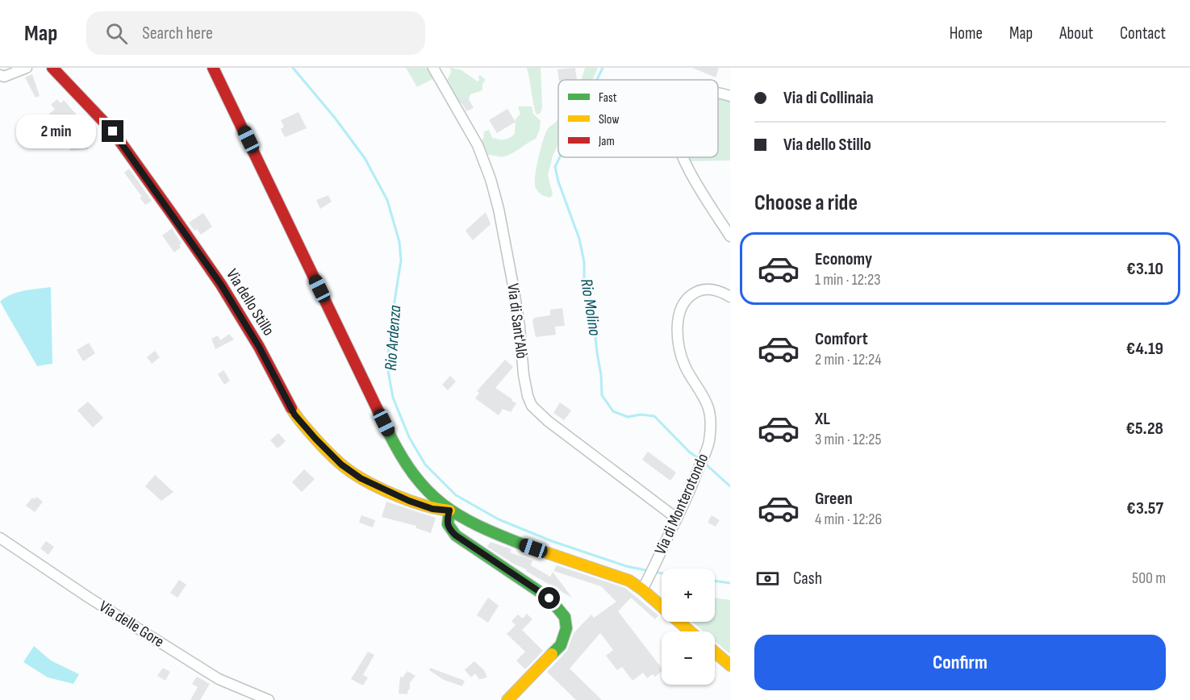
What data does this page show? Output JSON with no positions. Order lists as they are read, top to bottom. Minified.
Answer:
{"streets":{"street":["Via dello Stillo","Via di Sant'Alò","Via di Monterotondo","Via delle Gore"]},"crossings":[["Via di Sant'Alò","Via di Monterotondo"]],"water":["Rio Molino","Rio Ardenza"],"legend":["Fast","Slow","Jam"],"page":{"header":"Map","search":"Search here","nav":["Home","Map","About","Contact"],"banner":["Via di Collinaia","Via dello Stillo"],"bubble":"2 min","heading":"Choose a ride","list":[{"name":"Economy","note":"1 min · 12:23","value":"€3.10"},{"name":"Comfort","note":"2 min · 12:24","value":"€4.19"},{"name":"XL","note":"3 min · 12:25","value":"€5.28"},{"name":"Green","note":"4 min · 12:26","value":"€3.57"}],"pay":["Cash","500 m"],"map_buttons":["+","−"],"buttons":"Confirm"}}
